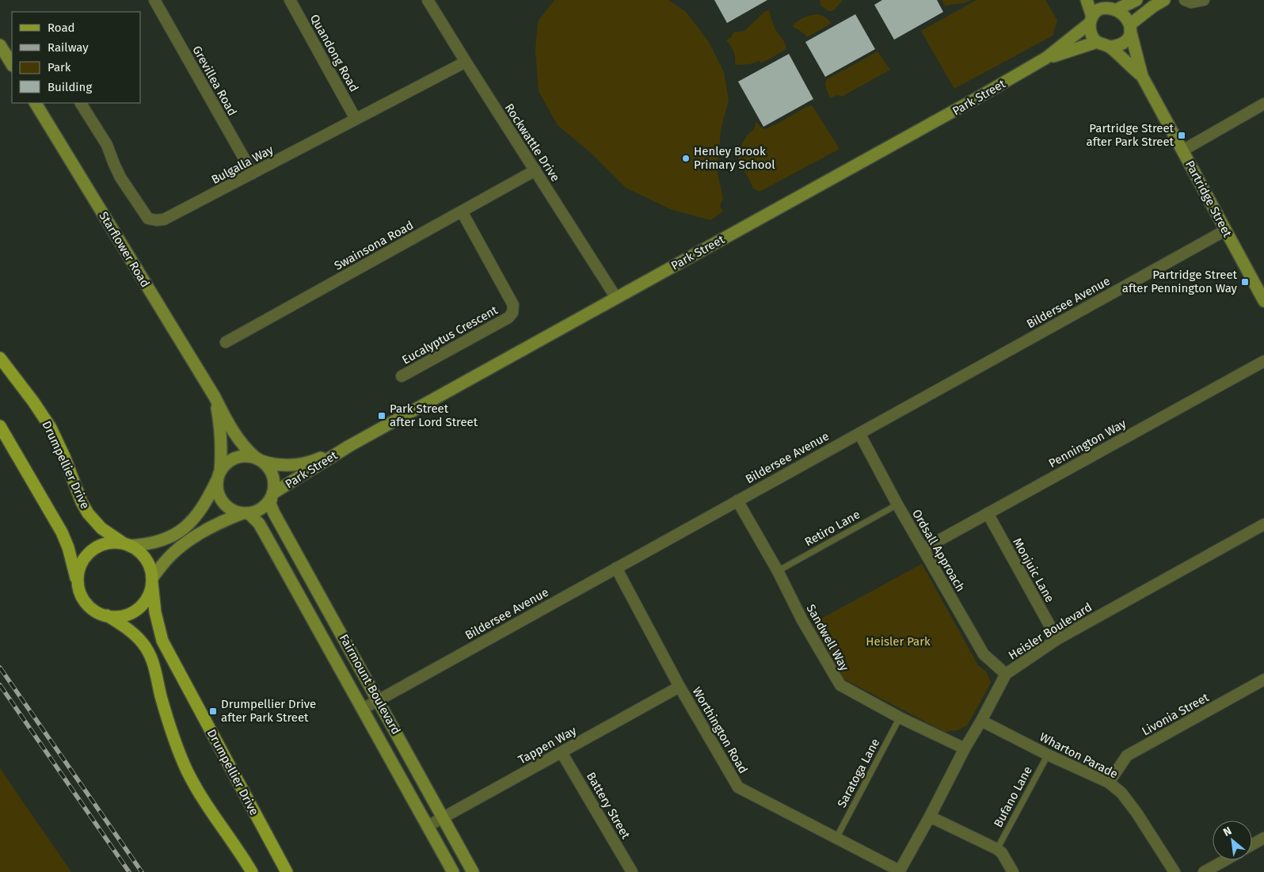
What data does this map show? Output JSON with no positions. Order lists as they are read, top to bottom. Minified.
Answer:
{"streets":{"main road":["Park Street","Partridge Street","Starflower Road","Drumpellier Drive","Fairmount Boulevard"],"street":["Quandong Road","Grevillea Road","Rockwattle Drive","Bulgalla Way","Swainsona Road","Bildersee Avenue","Eucalyptus Crescent","Pennington Way","Ordsall Approach","Monjuic Lane","Heisler Boulevard","Sandwell Way","Livonia Street","Worthington Road","Tappen Way","Wharton Parade","Battery Street"],"lane":["Retiro Lane","Saratoga Lane","Bufano Lane"]},"crossings":[["Quandong Road","Bulgalla Way"],["Grevillea Road","Bulgalla Way"],["Park Street","Rockwattle Drive"],["Park Street","Partridge Street"],["Park Street","Starflower Road"],["Park Street","Fairmount Boulevard"],["Rockwattle Drive","Bulgalla Way"],["Rockwattle Drive","Swainsona Road"],["Partridge Street","Bildersee Avenue"],["Swainsona Road","Eucalyptus Crescent"],["Starflower Road","Fairmount Boulevard"],["Bildersee Avenue","Ordsall Approach"],["Bildersee Avenue","Sandwell Way"],["Bildersee Avenue","Fairmount Boulevard"],["Bildersee Avenue","Worthington Road"],["Pennington Way","Ordsall Approach"],["Pennington Way","Monjuic Lane"],["Retiro Lane","Ordsall Approach"],["Retiro Lane","Sandwell Way"],["Ordsall Approach","Heisler Boulevard"],["Monjuic Lane","Heisler Boulevard"],["Heisler Boulevard","Sandwell Way"],["Heisler Boulevard","Worthington Road"],["Heisler Boulevard","Wharton Parade"],["Sandwell Way","Saratoga Lane"],["Fairmount Boulevard","Tappen Way"],["Livonia Street","Wharton Parade"],["Worthington Road","Tappen Way"],["Worthington Road","Saratoga Lane"],["Tappen Way","Battery Street"],["Wharton Parade","Bufano Lane"]],"parks":["Heisler Park"],"places":{"transit":["Partridge Street after Park Street","Partridge Street after Pennington Way","Park Street after Lord Street","Drumpellier Drive after Park Street"],"other":["Henley Brook Primary School"]},"legend":["Road","Railway","Park","Building"],"north":"top left"}
